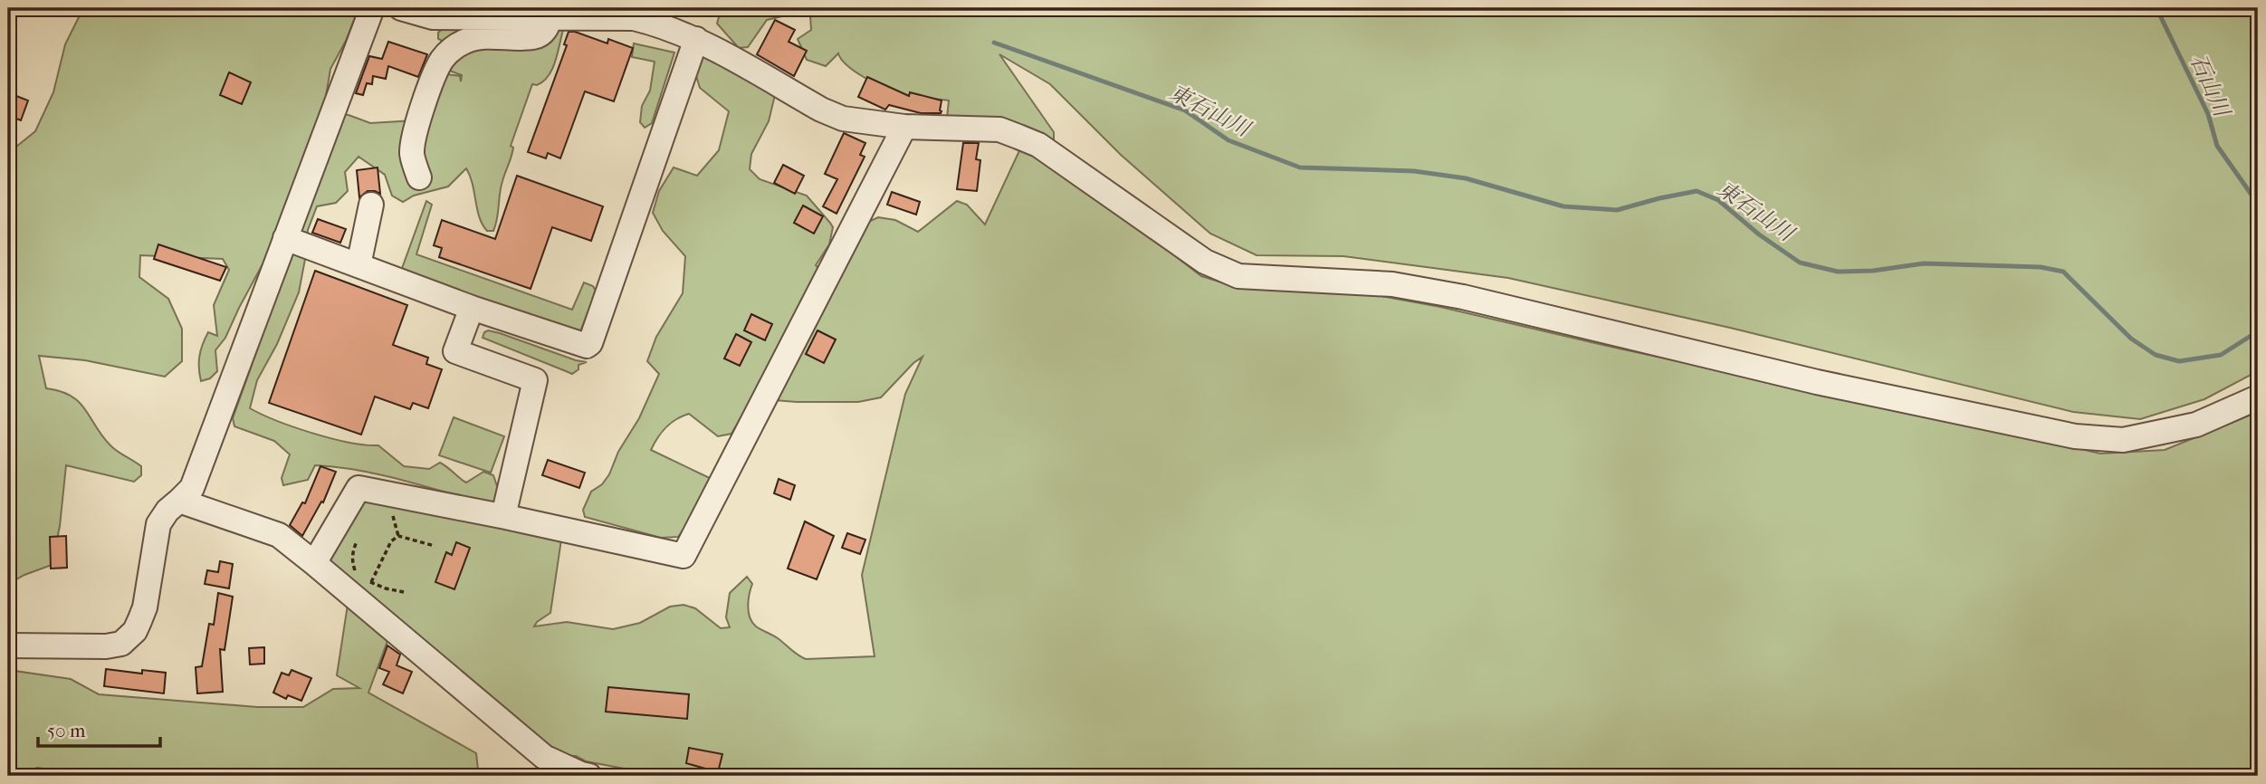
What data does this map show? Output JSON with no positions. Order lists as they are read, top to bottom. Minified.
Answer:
{"water":["石山川","東石山川"],"scale_bar":"50 m"}
